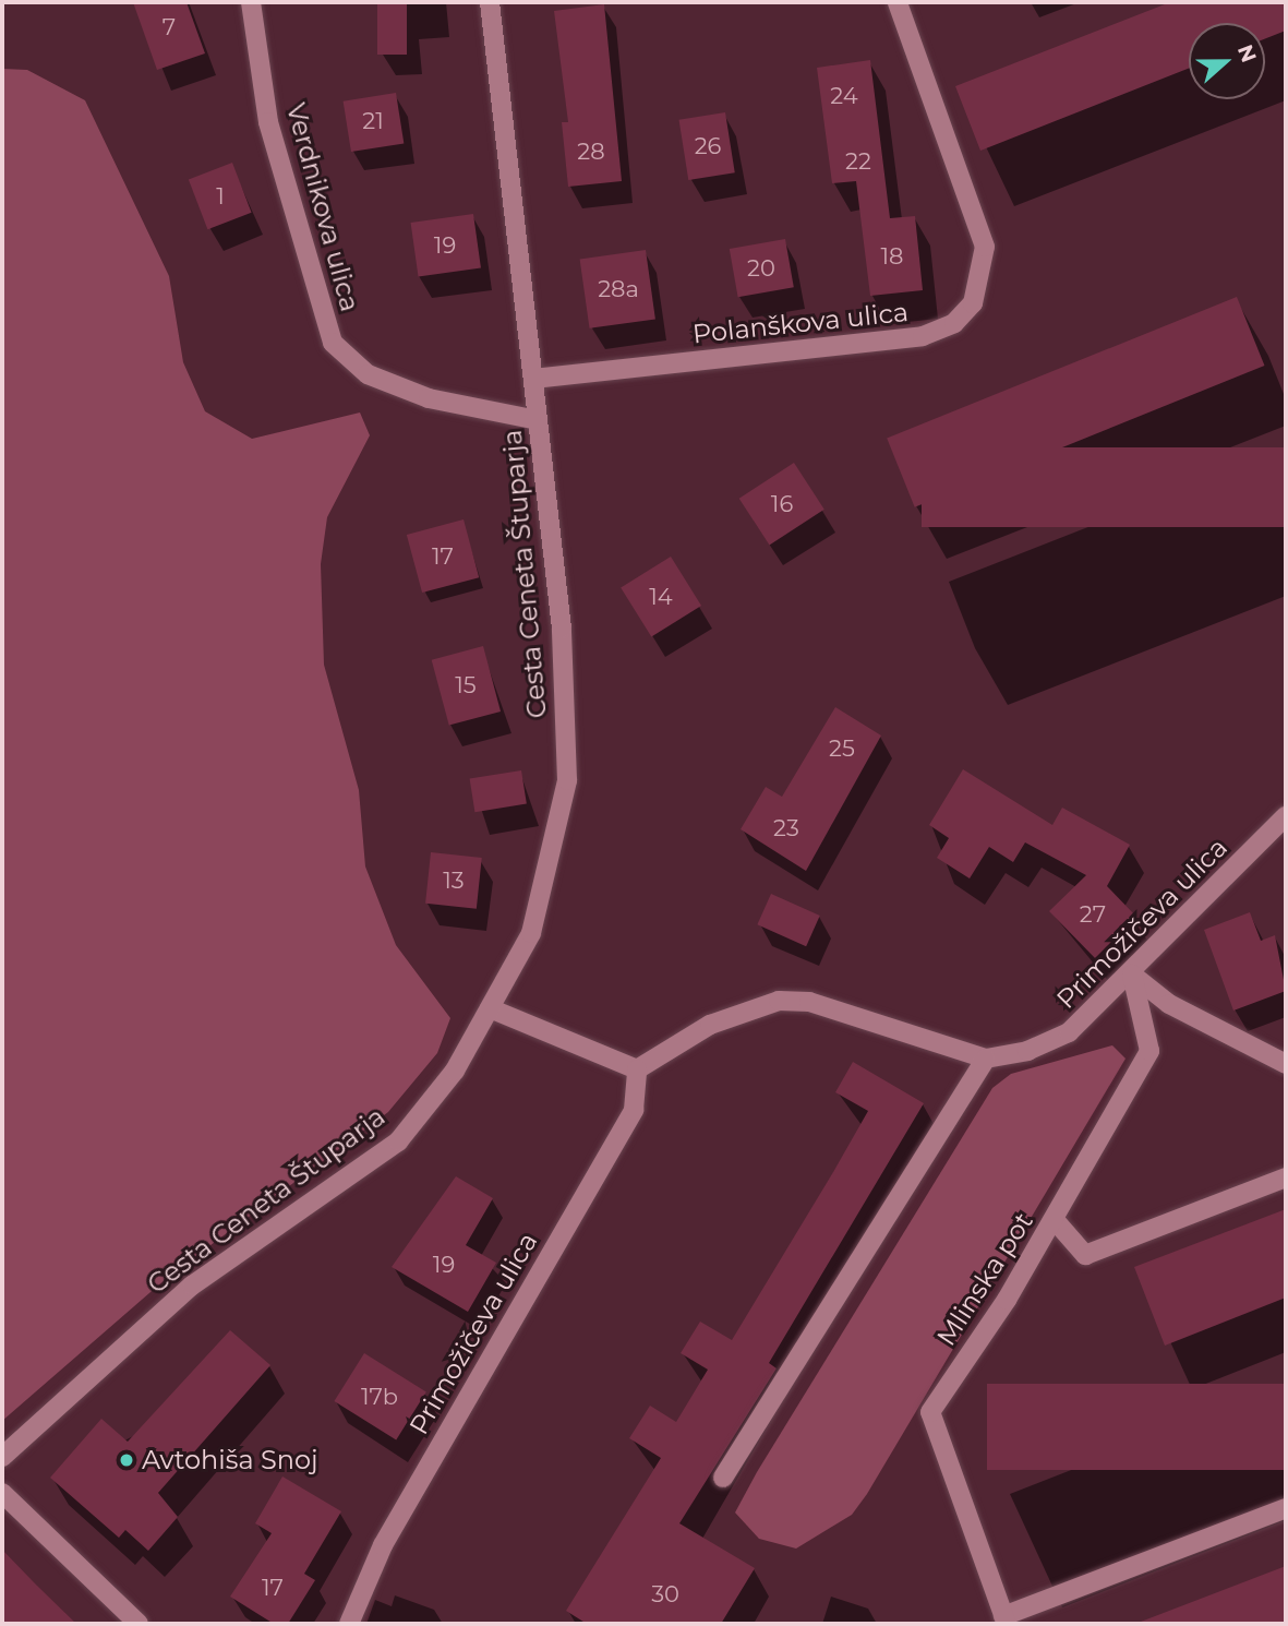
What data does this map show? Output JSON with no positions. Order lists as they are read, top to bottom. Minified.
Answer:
{"streets":{"street":["Verdnikova ulica","Polanškova ulica","Cesta Ceneta Štuparja","Primožičeva ulica","Mlinska pot"]},"crossings":[["Verdnikova ulica","Cesta Ceneta Štuparja"],["Polanškova ulica","Cesta Ceneta Štuparja"],["Primožičeva ulica","Mlinska pot"]],"places":["Avtohiša Snoj"],"house_numbers":["7","24","21","26","28","22","1","19","18","20","28a","16","17","14","15","25","23","13","27","19","17b","17","30"],"north":"right"}
